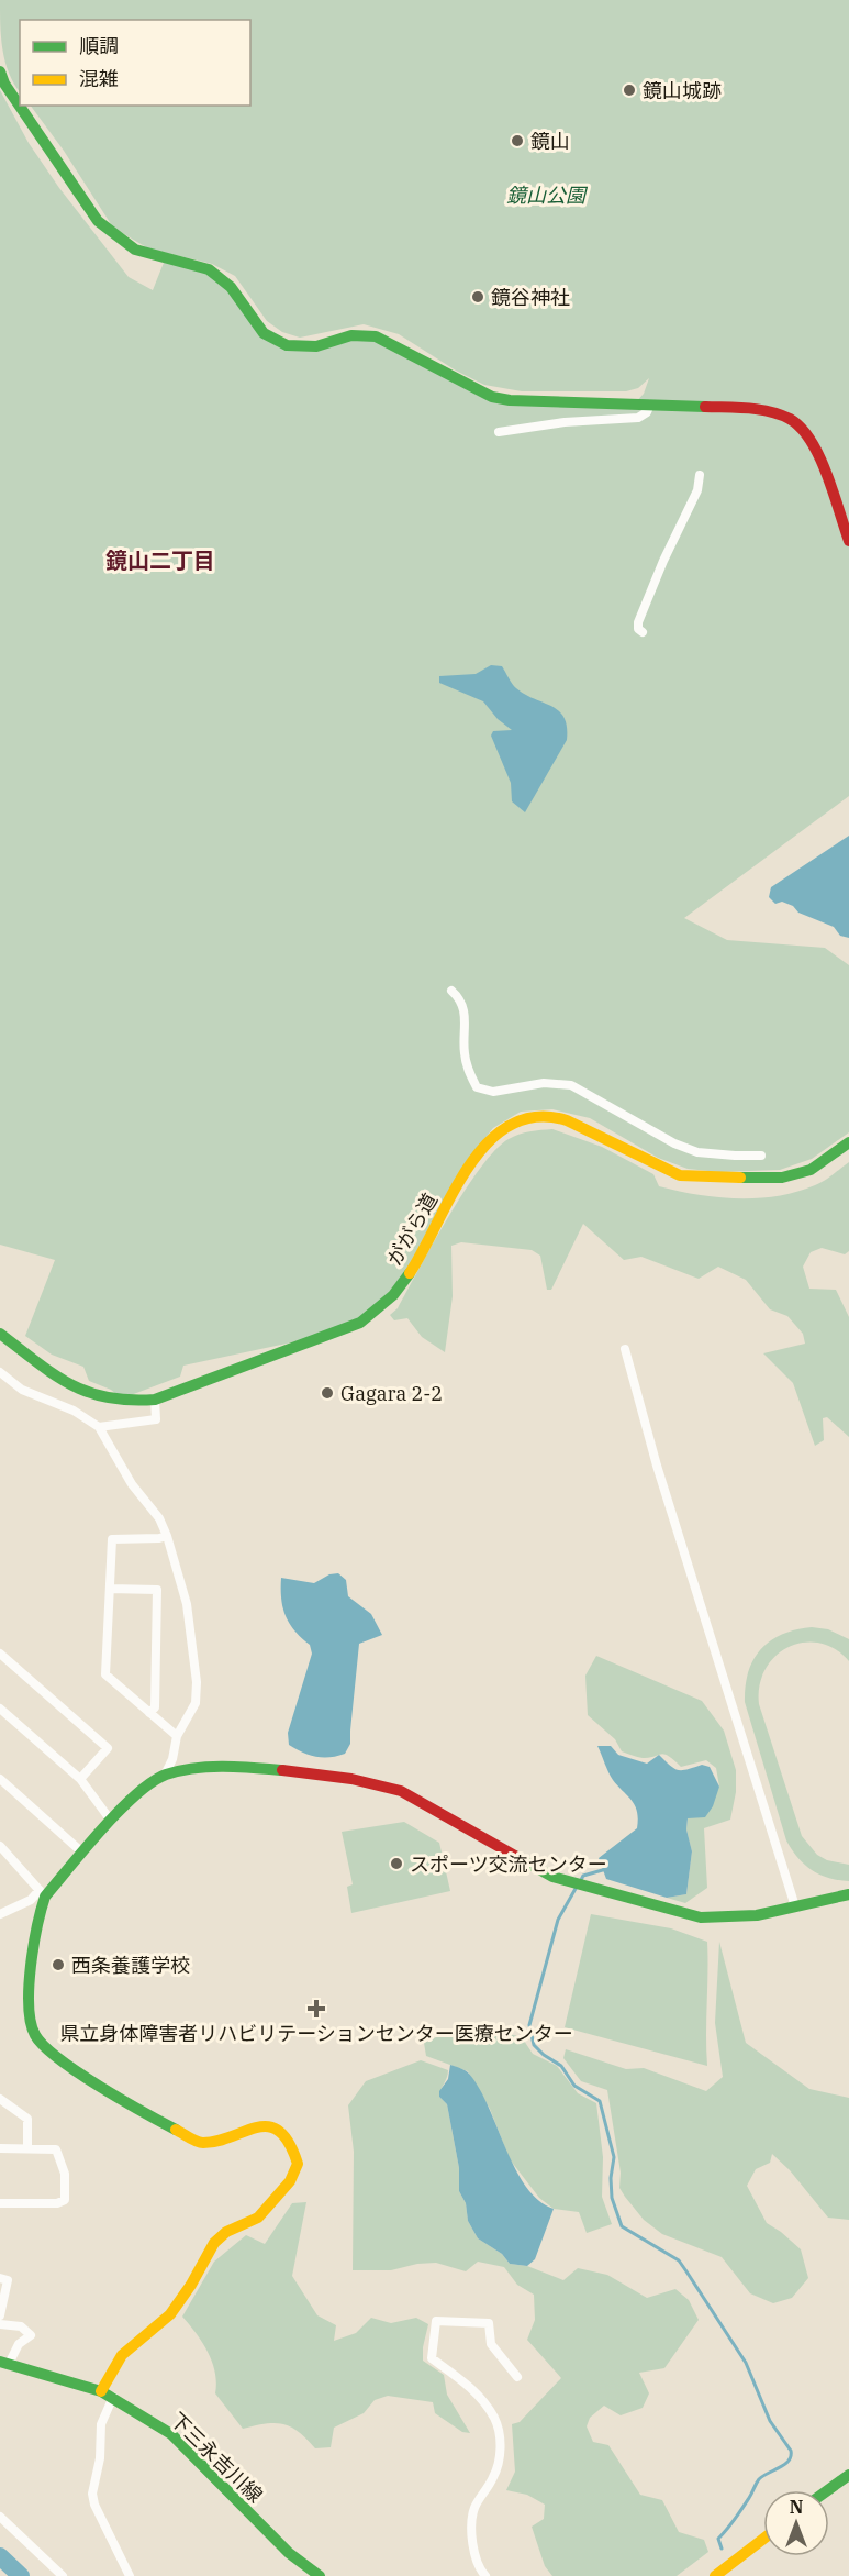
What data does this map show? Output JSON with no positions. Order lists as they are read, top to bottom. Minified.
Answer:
{"streets":{"street":["ががら道","下三永吉川線"]},"districts":["鏡山二丁目"],"parks":["鏡山公園"],"places":{"other":["鏡山城跡","鏡山","鏡谷神社","Gagara 2-2","スポーツ交流センター","西条養護学校"],"health":["県立身体障害者リハビリテーションセンター医療センター"]},"legend":["順調","混雑"],"north":"top"}
